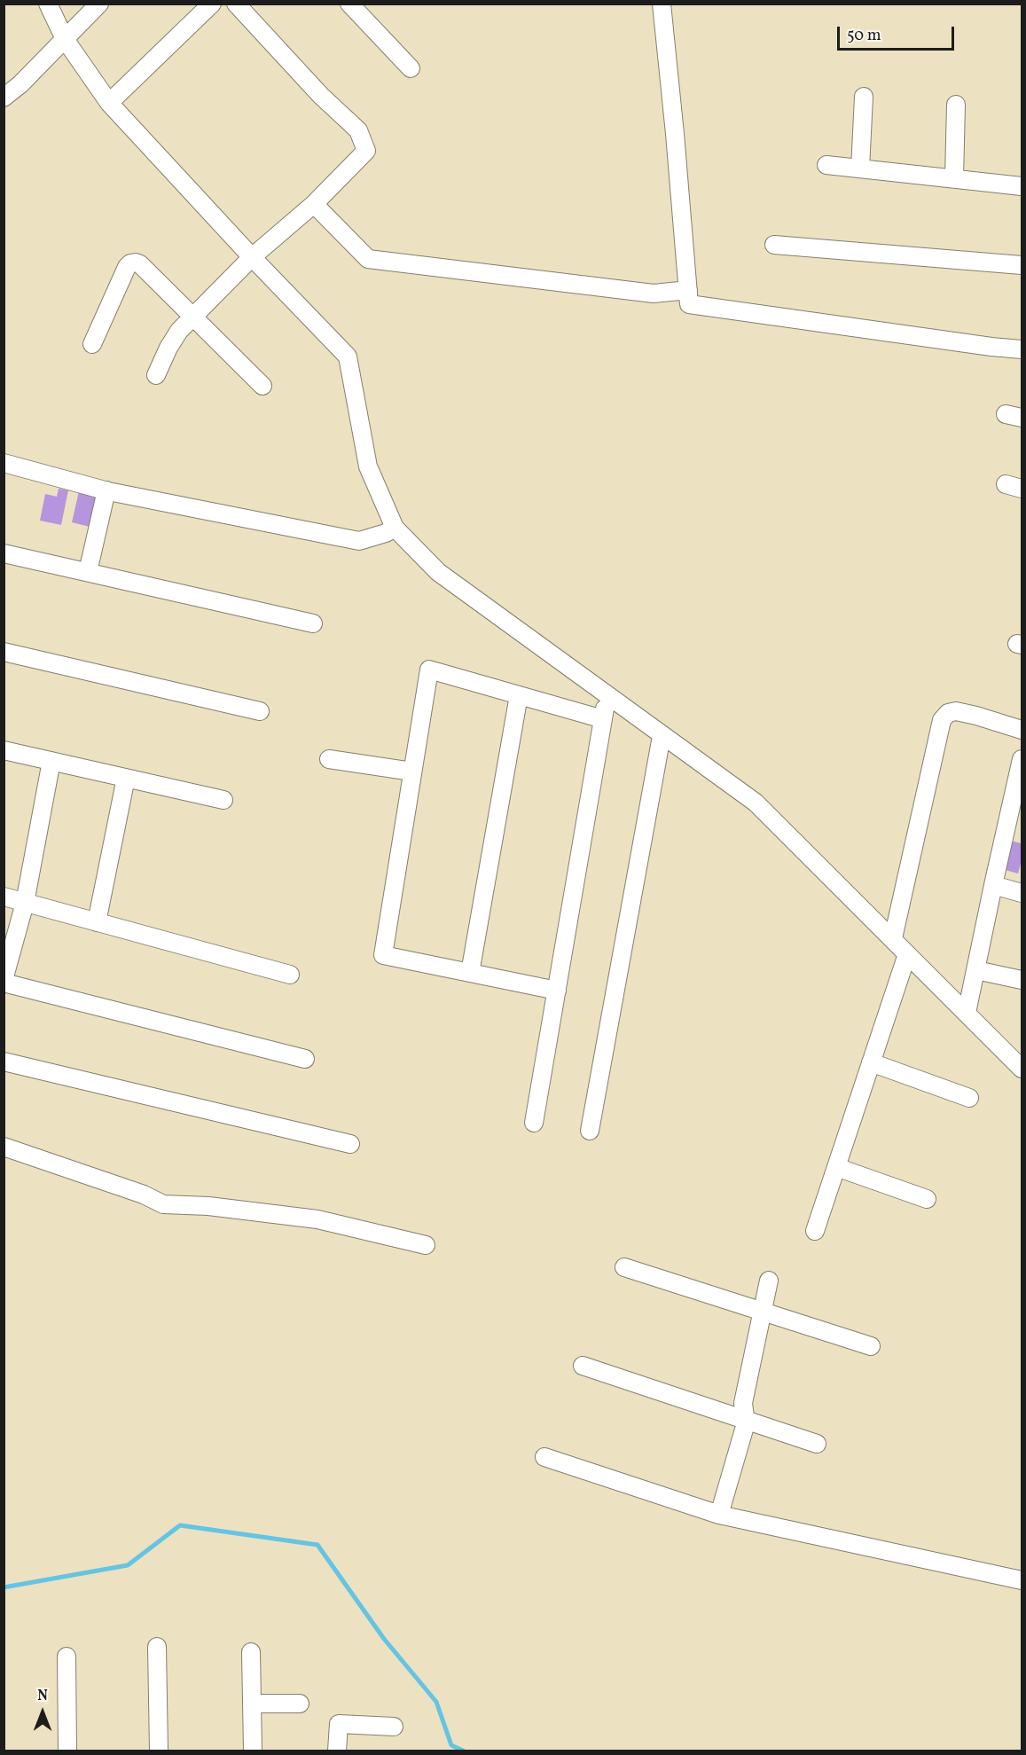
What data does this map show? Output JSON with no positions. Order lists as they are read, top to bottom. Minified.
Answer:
{"scale_bar":"50 m","north":"top"}
